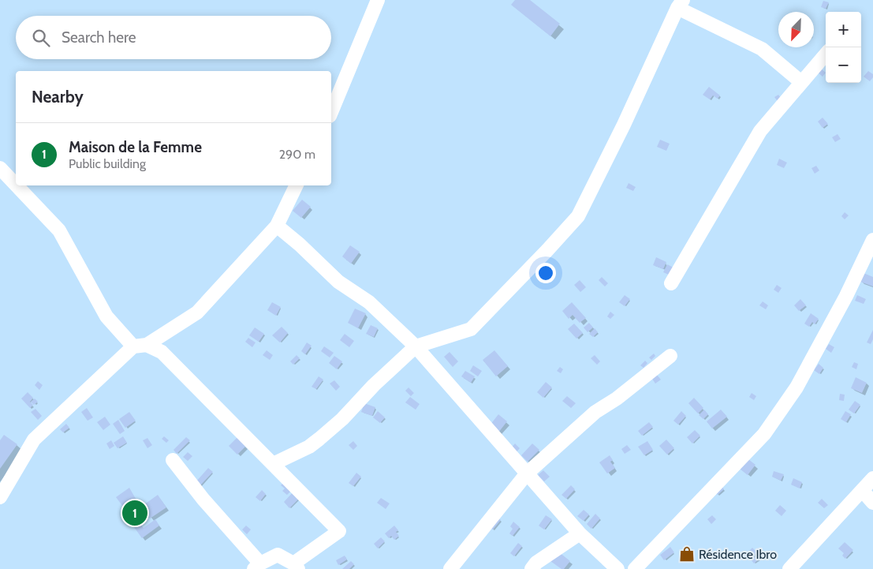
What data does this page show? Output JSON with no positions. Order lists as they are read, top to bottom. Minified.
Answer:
{"places":{"shop":["Résidence Ibro"]},"north":"bottom left","page":{"map_buttons":["+","−"],"search":"Search here","heading":"Nearby","list":[{"mark":"1","name":"Maison de la Femme","note":"Public building","value":"290 m"}],"pins":"1"}}
